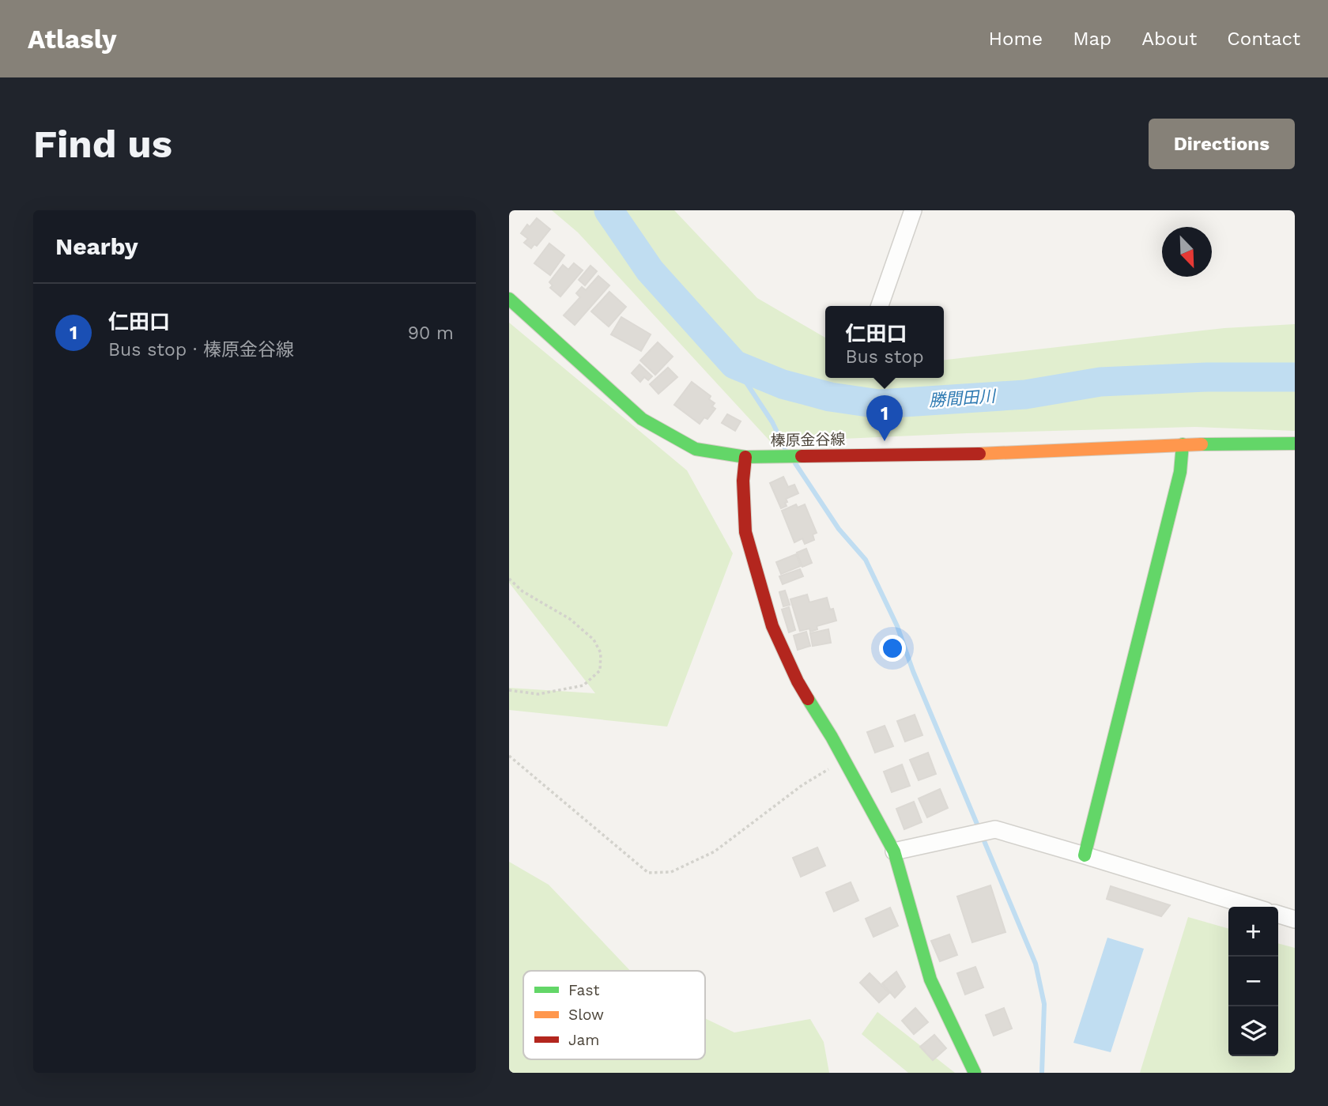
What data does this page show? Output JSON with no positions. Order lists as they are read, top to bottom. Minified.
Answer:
{"streets":{"street":["榛原金谷線"]},"water":["勝間田川"],"legend":["Fast","Slow","Jam"],"north":"bottom right","page":{"header":"Atlasly","nav":["Home","Map","About","Contact"],"buttons":"Directions","title":"Find us","heading":"Nearby","list":[{"mark":"1","name":"仁田口","note":"Bus stop · 榛原金谷線","value":"90 m"}],"popup":["仁田口","Bus stop"],"pins":"1","map_buttons":["+","−"]}}
